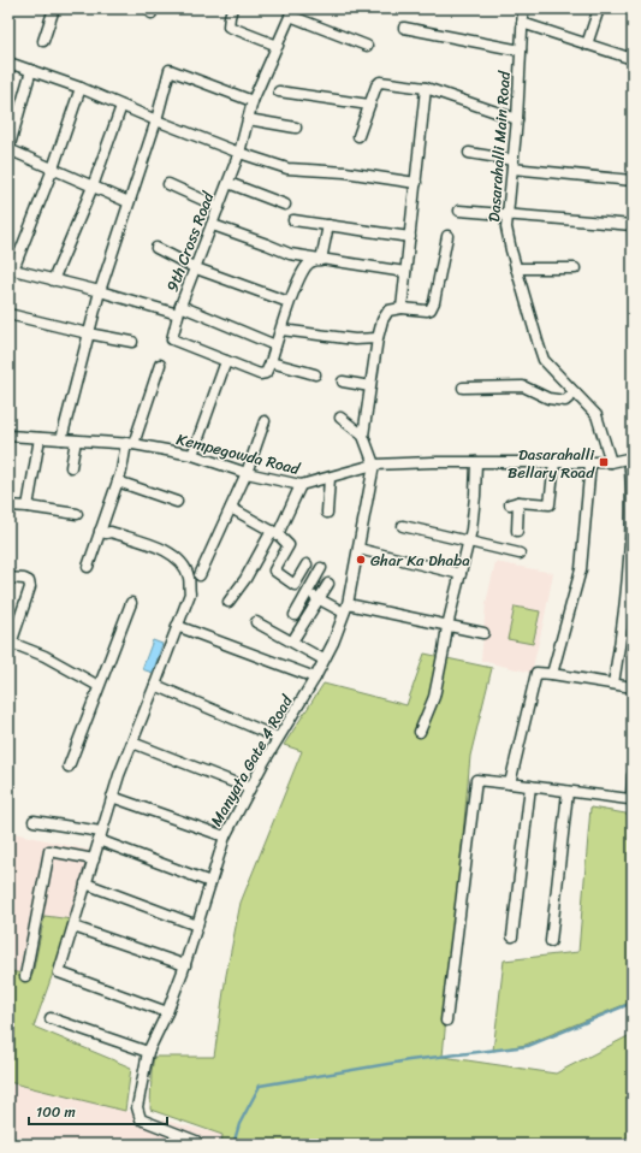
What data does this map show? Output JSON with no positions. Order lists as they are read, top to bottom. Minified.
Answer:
{"streets":{"street":["Dasarahalli Main Road","9th Cross Road","Kempegowda Road","Manyata Gate 4 Road"]},"crossings":[["Dasarahalli Main Road","Kempegowda Road"],["Kempegowda Road","Manyata Gate 4 Road"]],"places":{"transit":["Dasarahalli Bellary Road"],"other":["Ghar Ka Dhaba"]},"scale_bar":"100 m"}
